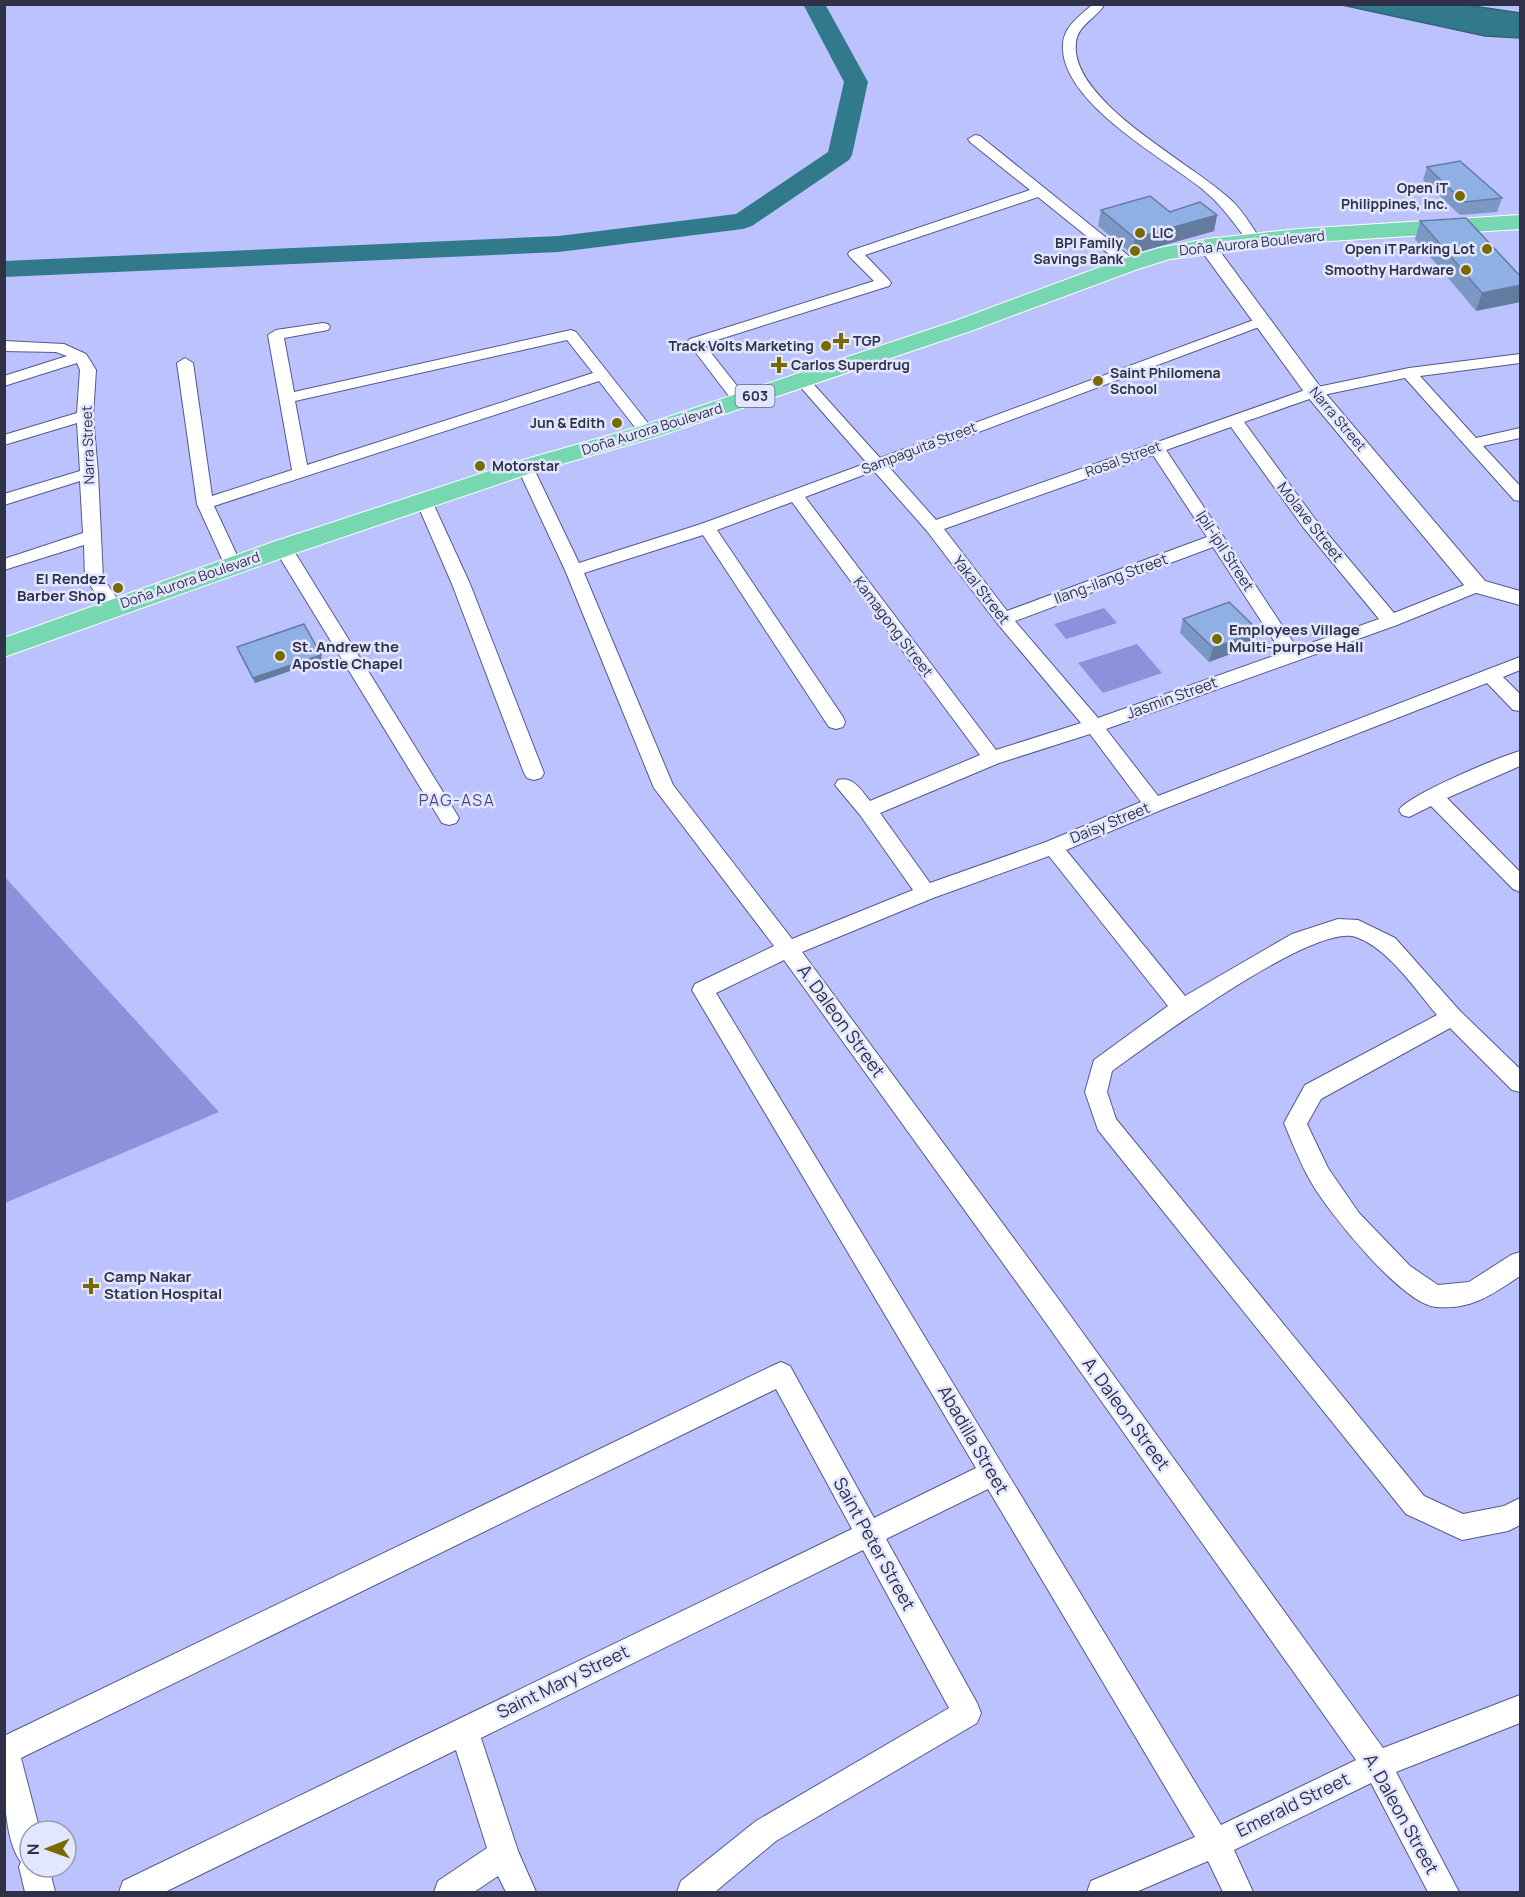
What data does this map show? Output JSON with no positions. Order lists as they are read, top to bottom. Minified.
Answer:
{"streets":{"main road":["Doña Aurora Boulevard","603"],"street":["Narra Street","Sampaguita Street","Rosal Street","Molave Street","Ipil-ipil Street","Ilang-ilang Street","Yakal Street","Kamagong Street","Jasmin Street","Daisy Street","A. Daleon Street","Abadilla Street","Saint Peter Street","Saint Mary Street","Emerald Street"]},"crossings":[["Doña Aurora Boulevard","Narra Street"],["Doña Aurora Boulevard","Yakal Street"],["Doña Aurora Boulevard","A. Daleon Street"],["Narra Street","Sampaguita Street"],["Narra Street","Rosal Street"],["Narra Street","Jasmin Street"],["Sampaguita Street","Yakal Street"],["Sampaguita Street","Kamagong Street"],["Sampaguita Street","A. Daleon Street"],["Rosal Street","Molave Street"],["Rosal Street","Ipil-ipil Street"],["Rosal Street","Yakal Street"],["Molave Street","Jasmin Street"],["Ipil-ipil Street","Ilang-ilang Street"],["Ipil-ipil Street","Jasmin Street"],["Ilang-ilang Street","Yakal Street"],["Yakal Street","Jasmin Street"],["Yakal Street","Daisy Street"],["Kamagong Street","Jasmin Street"],["Daisy Street","A. Daleon Street"],["Daisy Street","Abadilla Street"],["A. Daleon Street","Emerald Street"],["Abadilla Street","Saint Mary Street"],["Abadilla Street","Emerald Street"],["Saint Peter Street","Saint Mary Street"]],"districts":["PAG-ASA"],"places":{"other":["Open iT Philippines, Inc.","LIC","Open iT Parking Lot","BPI Family Savings Bank","Smoothy Hardware","Track Volts Marketing","Saint Philomena School","Jun & Edith","Motorstar","El Rendez Barber Shop","Employees Village Multi-purpose Hall","St. Andrew the Apostle Chapel"],"health":["TGP","Carlos Superdrug","Camp Nakar Station Hospital"]},"north":"left"}
